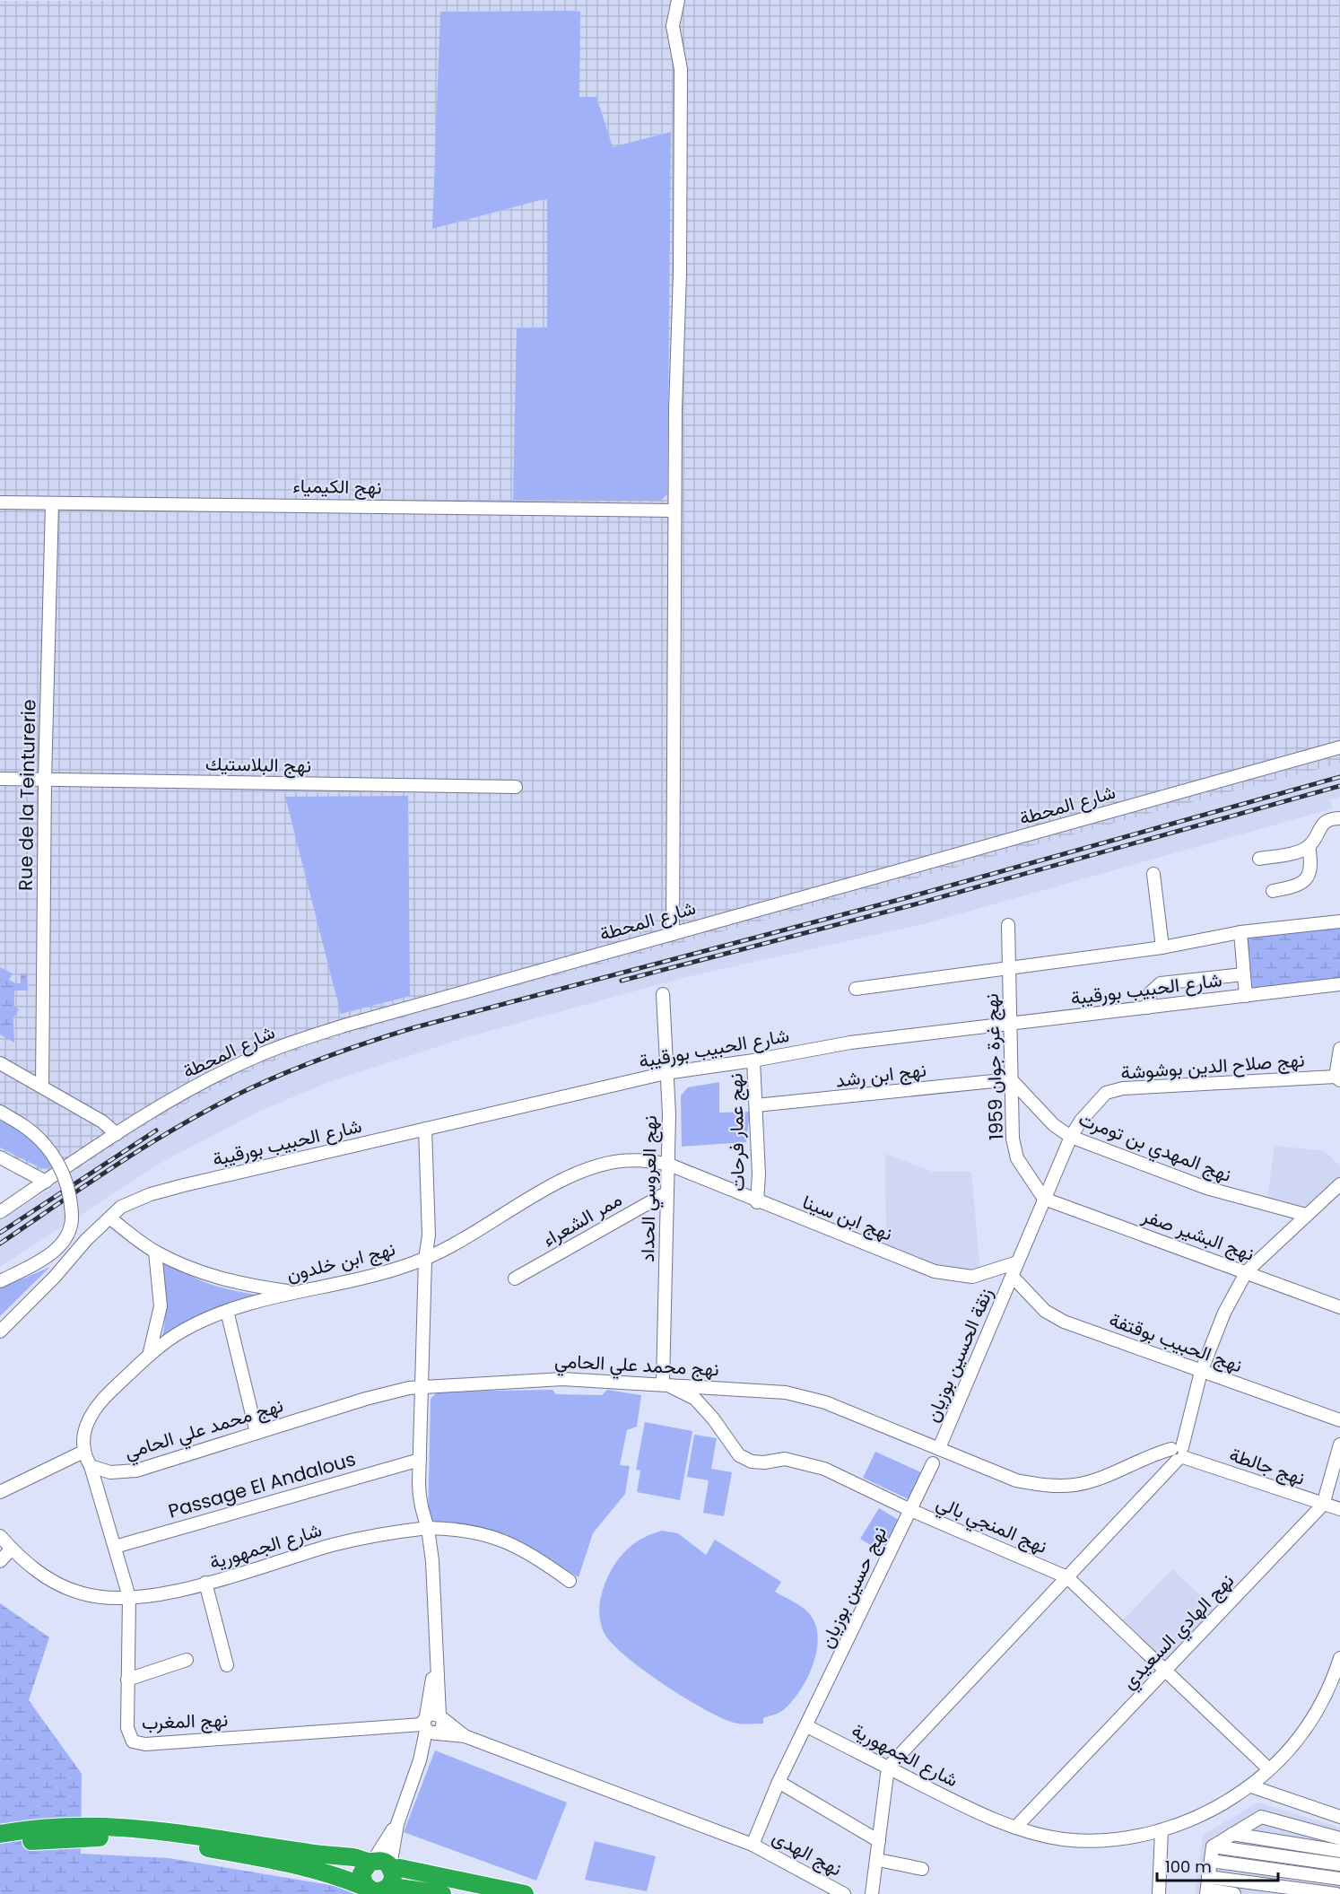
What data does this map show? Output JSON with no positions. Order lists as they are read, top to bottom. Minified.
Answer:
{"streets":{"street":["نهج الكيمياء","نهج البلاستيك","Rue de la Teinturerie","شارع المحطة","شارع الحبيب بورقيبة","نهج صلاح الدين بوشوشة","نهج غرة جوان 1959","نهج ابن رشد","نهج عمار فرحات","نهج المهدي بن تومرت","نهج العروسي الحداد","نهج ابن سينا","ممر الشعراء","نهج البشير صفر","نهج ابن خلدون","نهج الحبيب بوقتفة","زنقة الحسين بوزيان","نهج محمد علي الحامي","نهج جالطة","Passage El Andalous","نهج المنجي بالي","شارع الجمهورية","نهج حسين بوزيان","نهج الهادي السعيدي","نهج المغرب","نهج الهدى"]},"crossings":[["نهج الكيمياء","Rue de la Teinturerie"],["نهج البلاستيك","Rue de la Teinturerie"],["شارع الحبيب بورقيبة","نهج غرة جوان 1959"],["شارع الحبيب بورقيبة","نهج عمار فرحات"],["شارع الحبيب بورقيبة","نهج العروسي الحداد"],["نهج صلاح الدين بوشوشة","نهج غرة جوان 1959"],["نهج صلاح الدين بوشوشة","نهج المهدي بن تومرت"],["نهج صلاح الدين بوشوشة","نهج ابن سينا"],["نهج صلاح الدين بوشوشة","نهج البشير صفر"],["نهج صلاح الدين بوشوشة","نهج الحبيب بوقتفة"],["نهج صلاح الدين بوشوشة","زنقة الحسين بوزيان"],["نهج غرة جوان 1959","نهج ابن رشد"],["نهج غرة جوان 1959","نهج المهدي بن تومرت"],["نهج غرة جوان 1959","نهج البشير صفر"],["نهج ابن رشد","نهج عمار فرحات"],["نهج ابن رشد","نهج المهدي بن تومرت"],["نهج عمار فرحات","نهج ابن سينا"],["نهج العروسي الحداد","نهج ابن سينا"],["نهج العروسي الحداد","ممر الشعراء"],["نهج العروسي الحداد","نهج ابن خلدون"],["نهج العروسي الحداد","نهج محمد علي الحامي"],["نهج العروسي الحداد","نهج المنجي بالي"],["نهج ابن سينا","نهج ابن خلدون"],["نهج الحبيب بوقتفة","زنقة الحسين بوزيان"],["زنقة الحسين بوزيان","نهج محمد علي الحامي"],["نهج محمد علي الحامي","نهج جالطة"],["نهج محمد علي الحامي","نهج المنجي بالي"],["نهج محمد علي الحامي","نهج المغرب"],["نهج جالطة","نهج الهادي السعيدي"],["Passage El Andalous","نهج المغرب"],["نهج المنجي بالي","شارع الجمهورية"],["نهج المنجي بالي","نهج حسين بوزيان"],["نهج المنجي بالي","نهج الهادي السعيدي"],["شارع الجمهورية","نهج حسين بوزيان"],["شارع الجمهورية","نهج الهادي السعيدي"],["شارع الجمهورية","نهج المغرب"]],"scale_bar":"100 m"}
